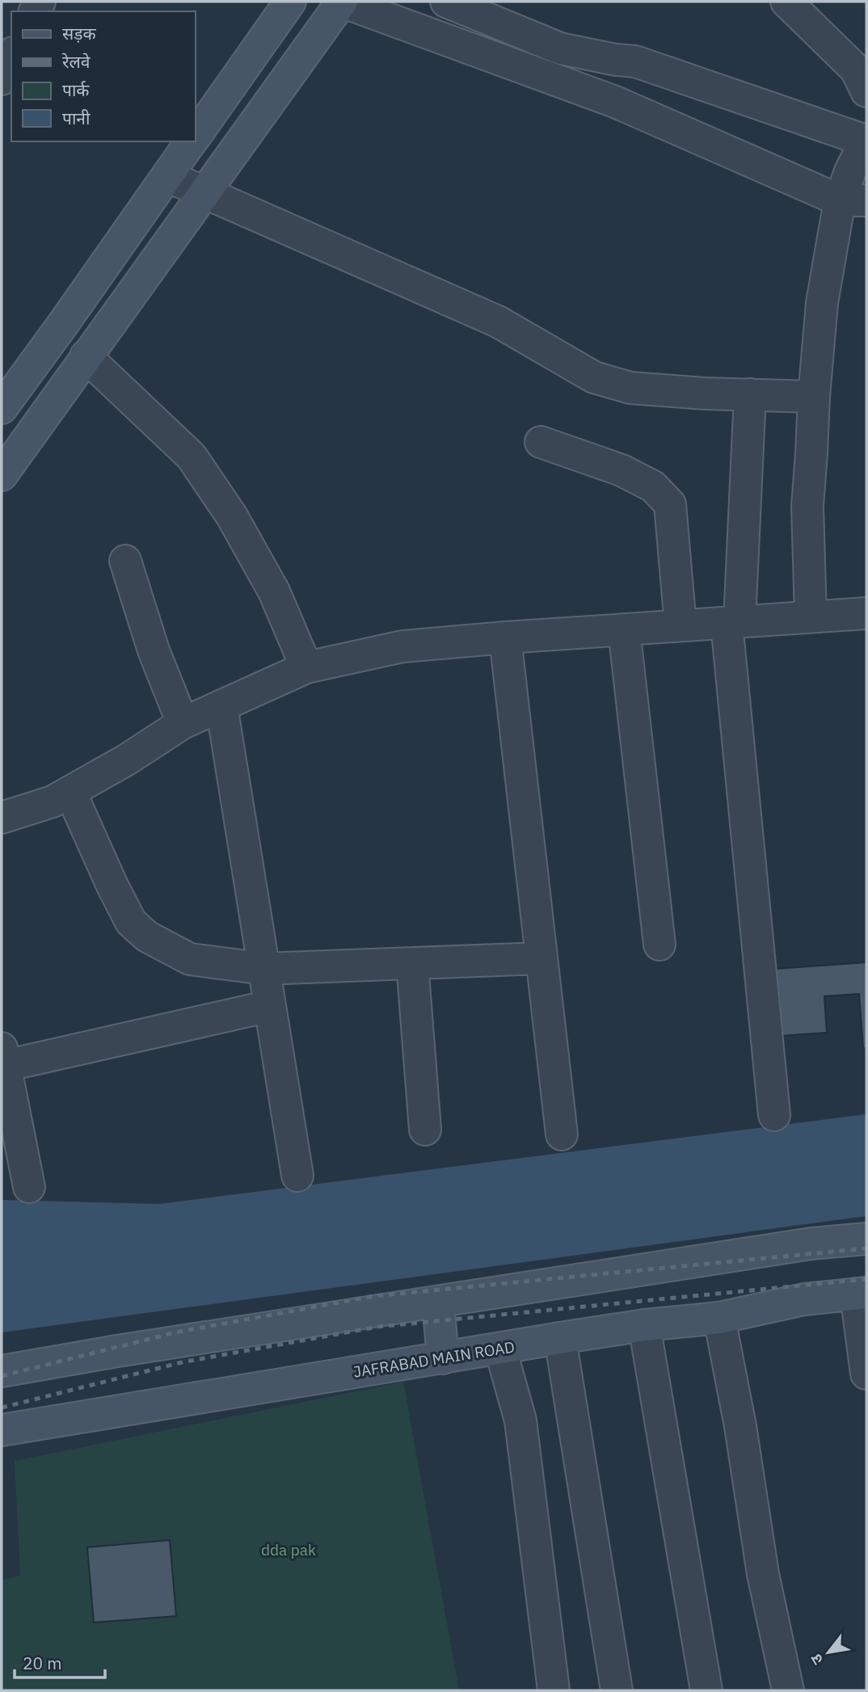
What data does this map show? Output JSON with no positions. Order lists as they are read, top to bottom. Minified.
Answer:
{"streets":{"main road":["JAFRABAD MAIN ROAD"]},"parks":["dda pak"],"legend":["सड़क","रेलवे","पार्क","पानी"],"scale_bar":"20 m","north":"bottom left"}
